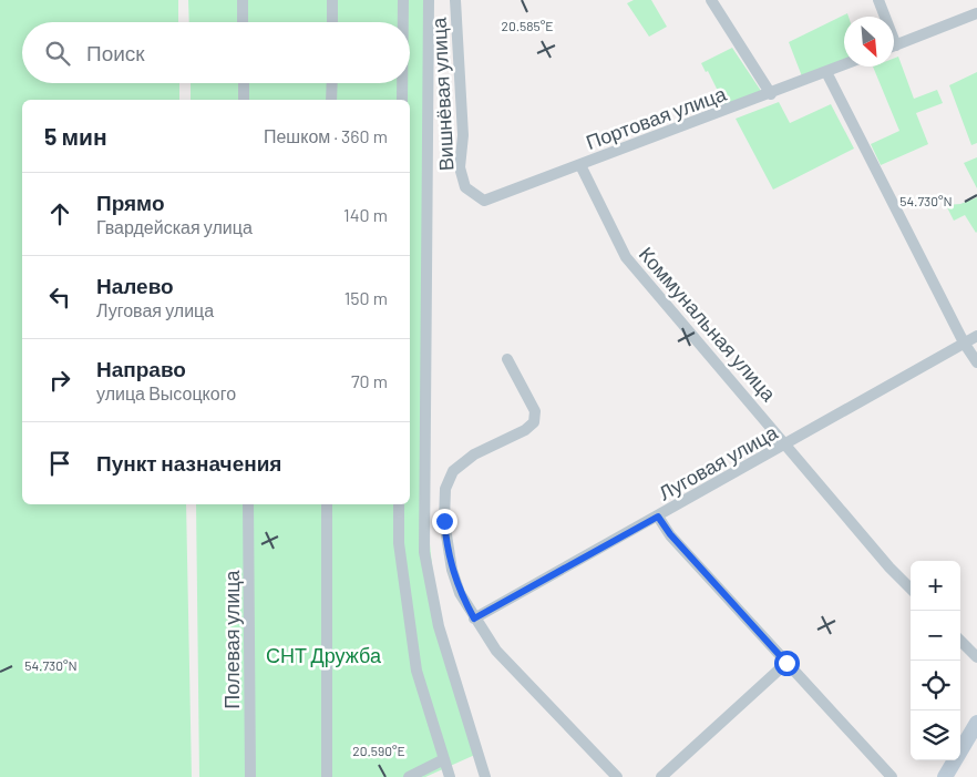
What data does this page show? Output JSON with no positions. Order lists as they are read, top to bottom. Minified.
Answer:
{"streets":{"street":["Вишнёвая улица","Портовая улица","Коммунальная улица","Луговая улица","Полевая улица"]},"crossings":[["Вишнёвая улица","Портовая улица"],["Портовая улица","Коммунальная улица"],["Коммунальная улица","Луговая улица"]],"parks":["СНТ Дружба"],"north":"bottom right","page":{"search":"Поиск","heading":["5 мин","Пешком · 360 m"],"list":[["Прямо","Гвардейская улица","140 m"],["Налево","Луговая улица","150 m"],["Направо","улица Высоцкого","70 m"],"Пункт назначения"],"map_buttons":["+","−"]},"coordinates":["20.585°E","54.730°N","20.590°E"]}
